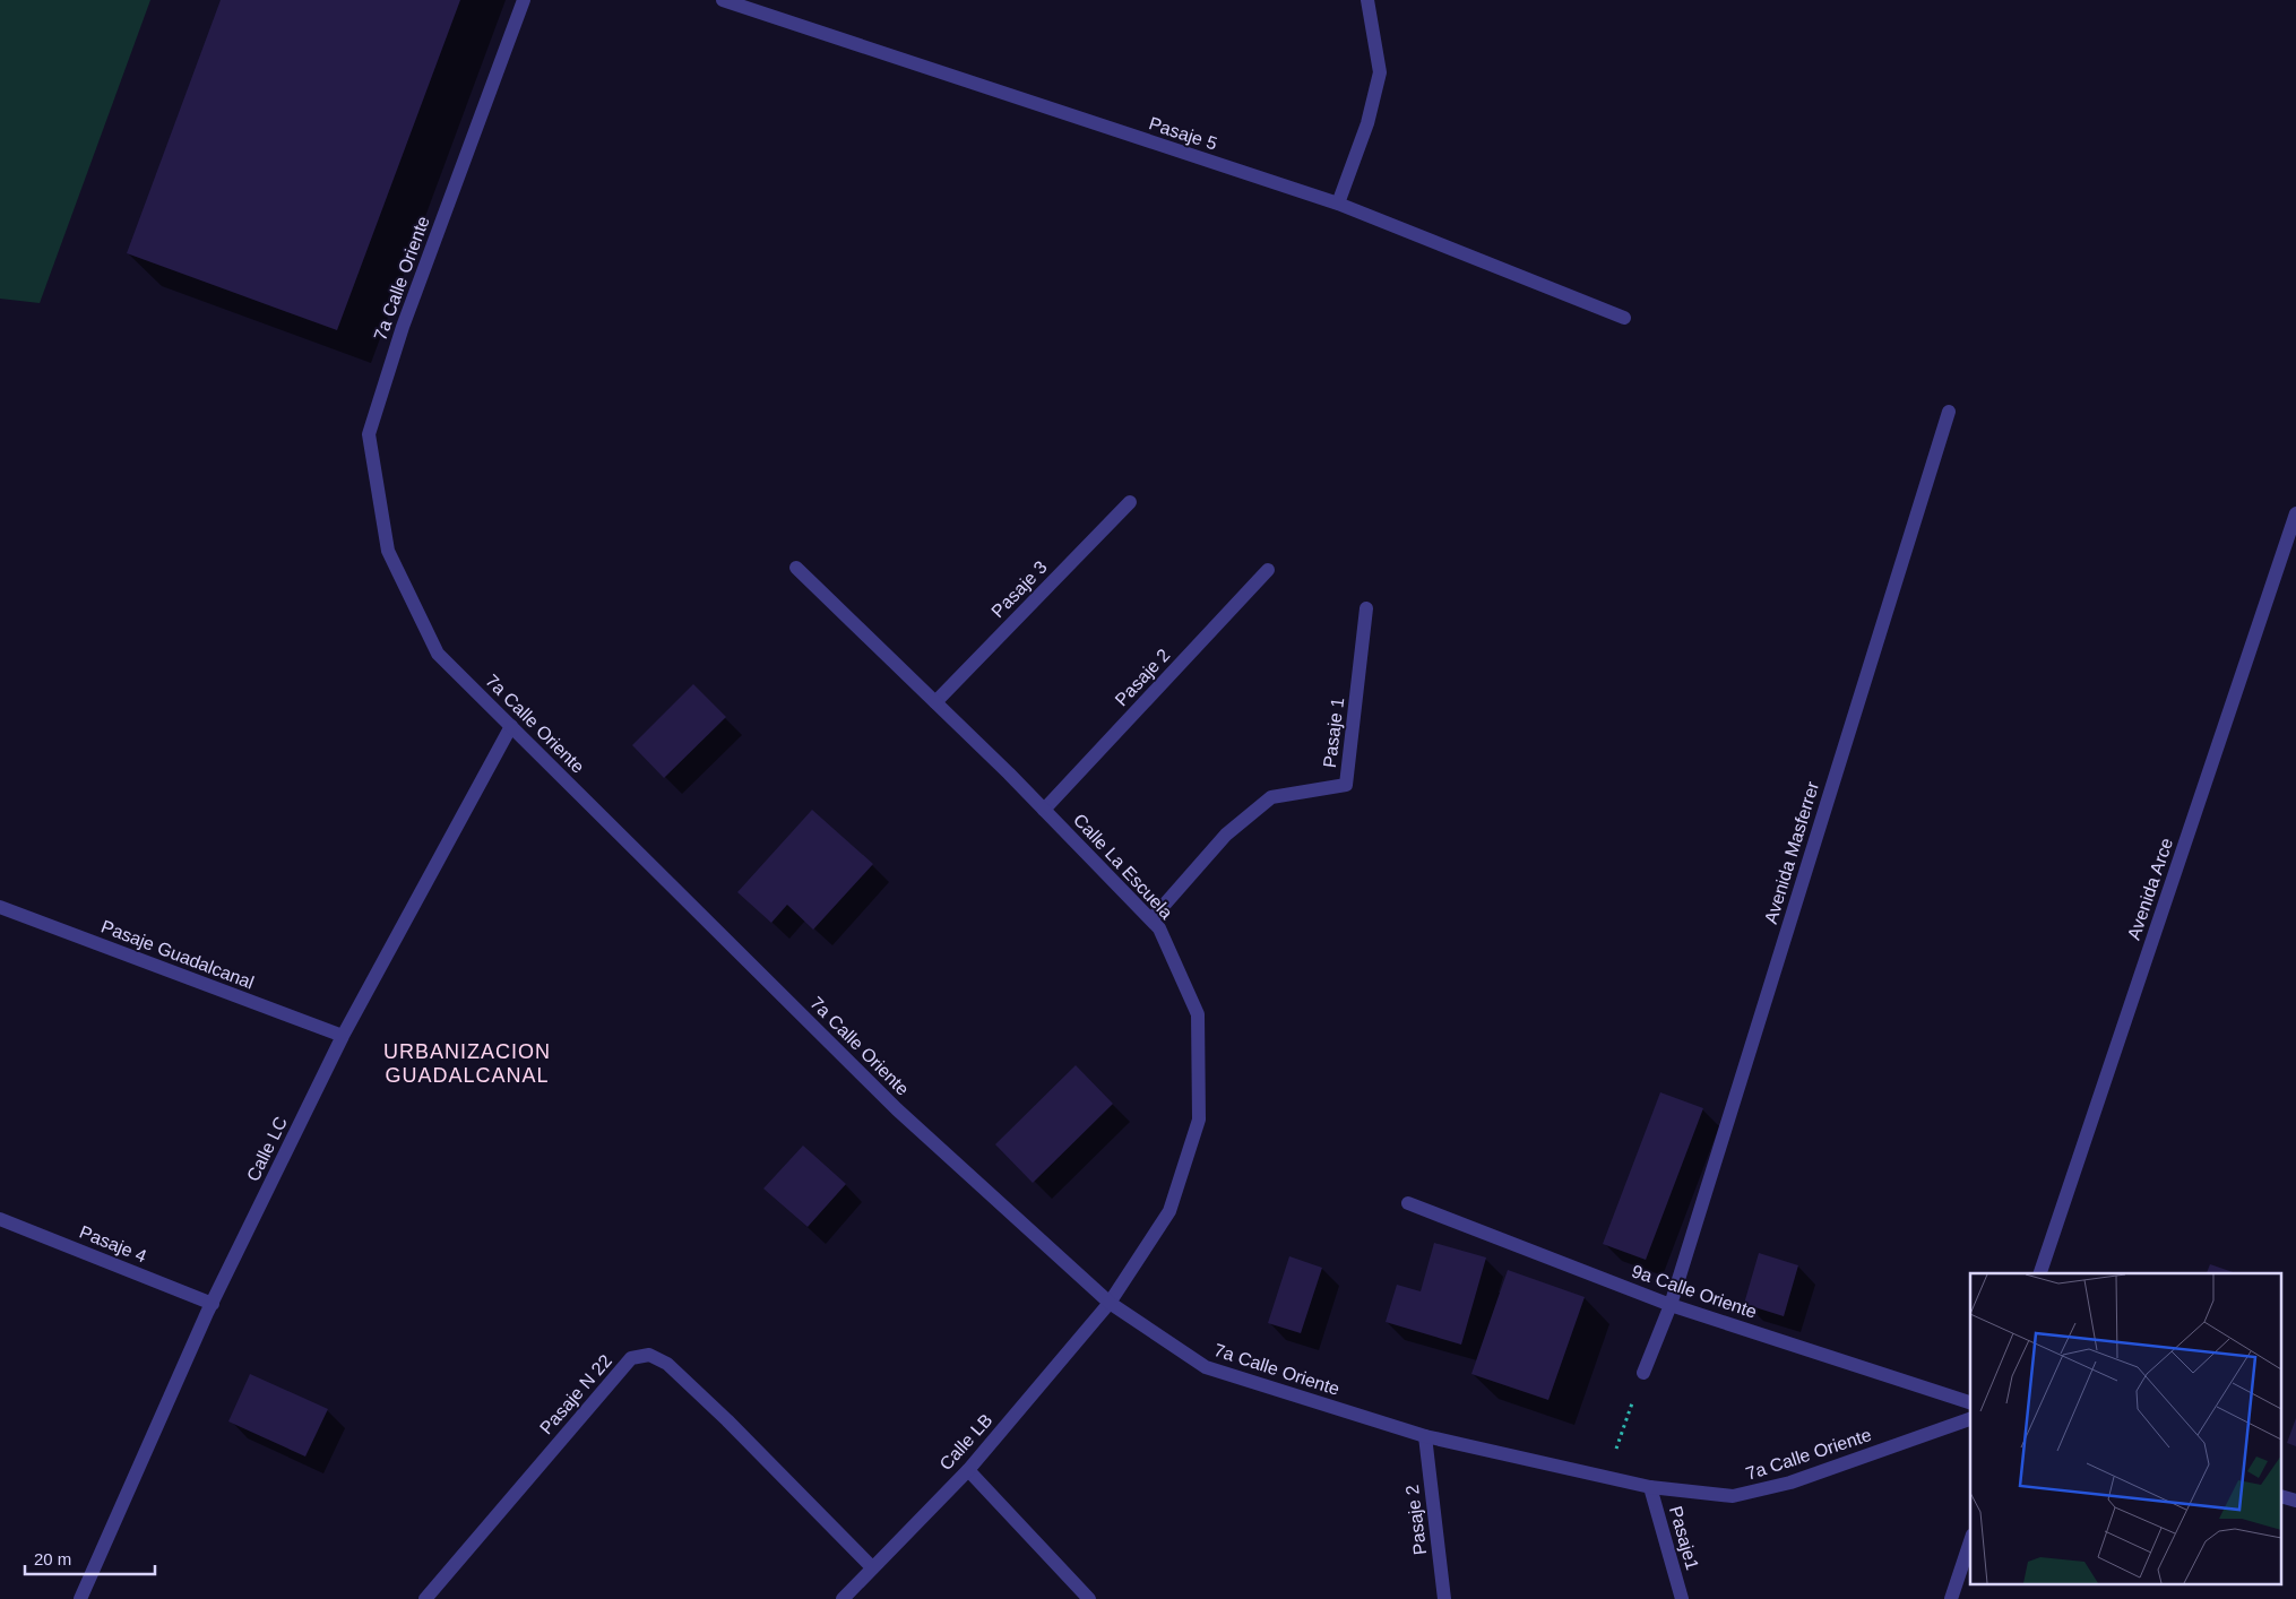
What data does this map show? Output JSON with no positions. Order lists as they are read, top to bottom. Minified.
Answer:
{"streets":{"street":["Pasaje 5","7a Calle Oriente","Pasaje 3","Pasaje 2","Pasaje 1","Avenida Masferrer","Calle La Escuela","Avenida Arce","Pasaje Guadalcanal","Calle LC","Pasaje 4","9a Calle Oriente","Pasaje N 22","Calle LB","Pasaje1"]},"crossings":[["7a Calle Oriente","Pasaje 2"],["7a Calle Oriente","Calle La Escuela"],["7a Calle Oriente","Calle LC"],["7a Calle Oriente","Calle LB"],["7a Calle Oriente","Pasaje1"],["Pasaje 3","Calle La Escuela"],["Pasaje 2","Calle La Escuela"],["Pasaje 1","Calle La Escuela"],["Avenida Masferrer","9a Calle Oriente"],["Calle La Escuela","Calle LB"],["Pasaje Guadalcanal","Calle LC"],["Calle LC","Pasaje 4"],["Pasaje N 22","Calle LB"]],"districts":["URBANIZACION GUADALCANAL"],"scale_bar":"20 m"}
